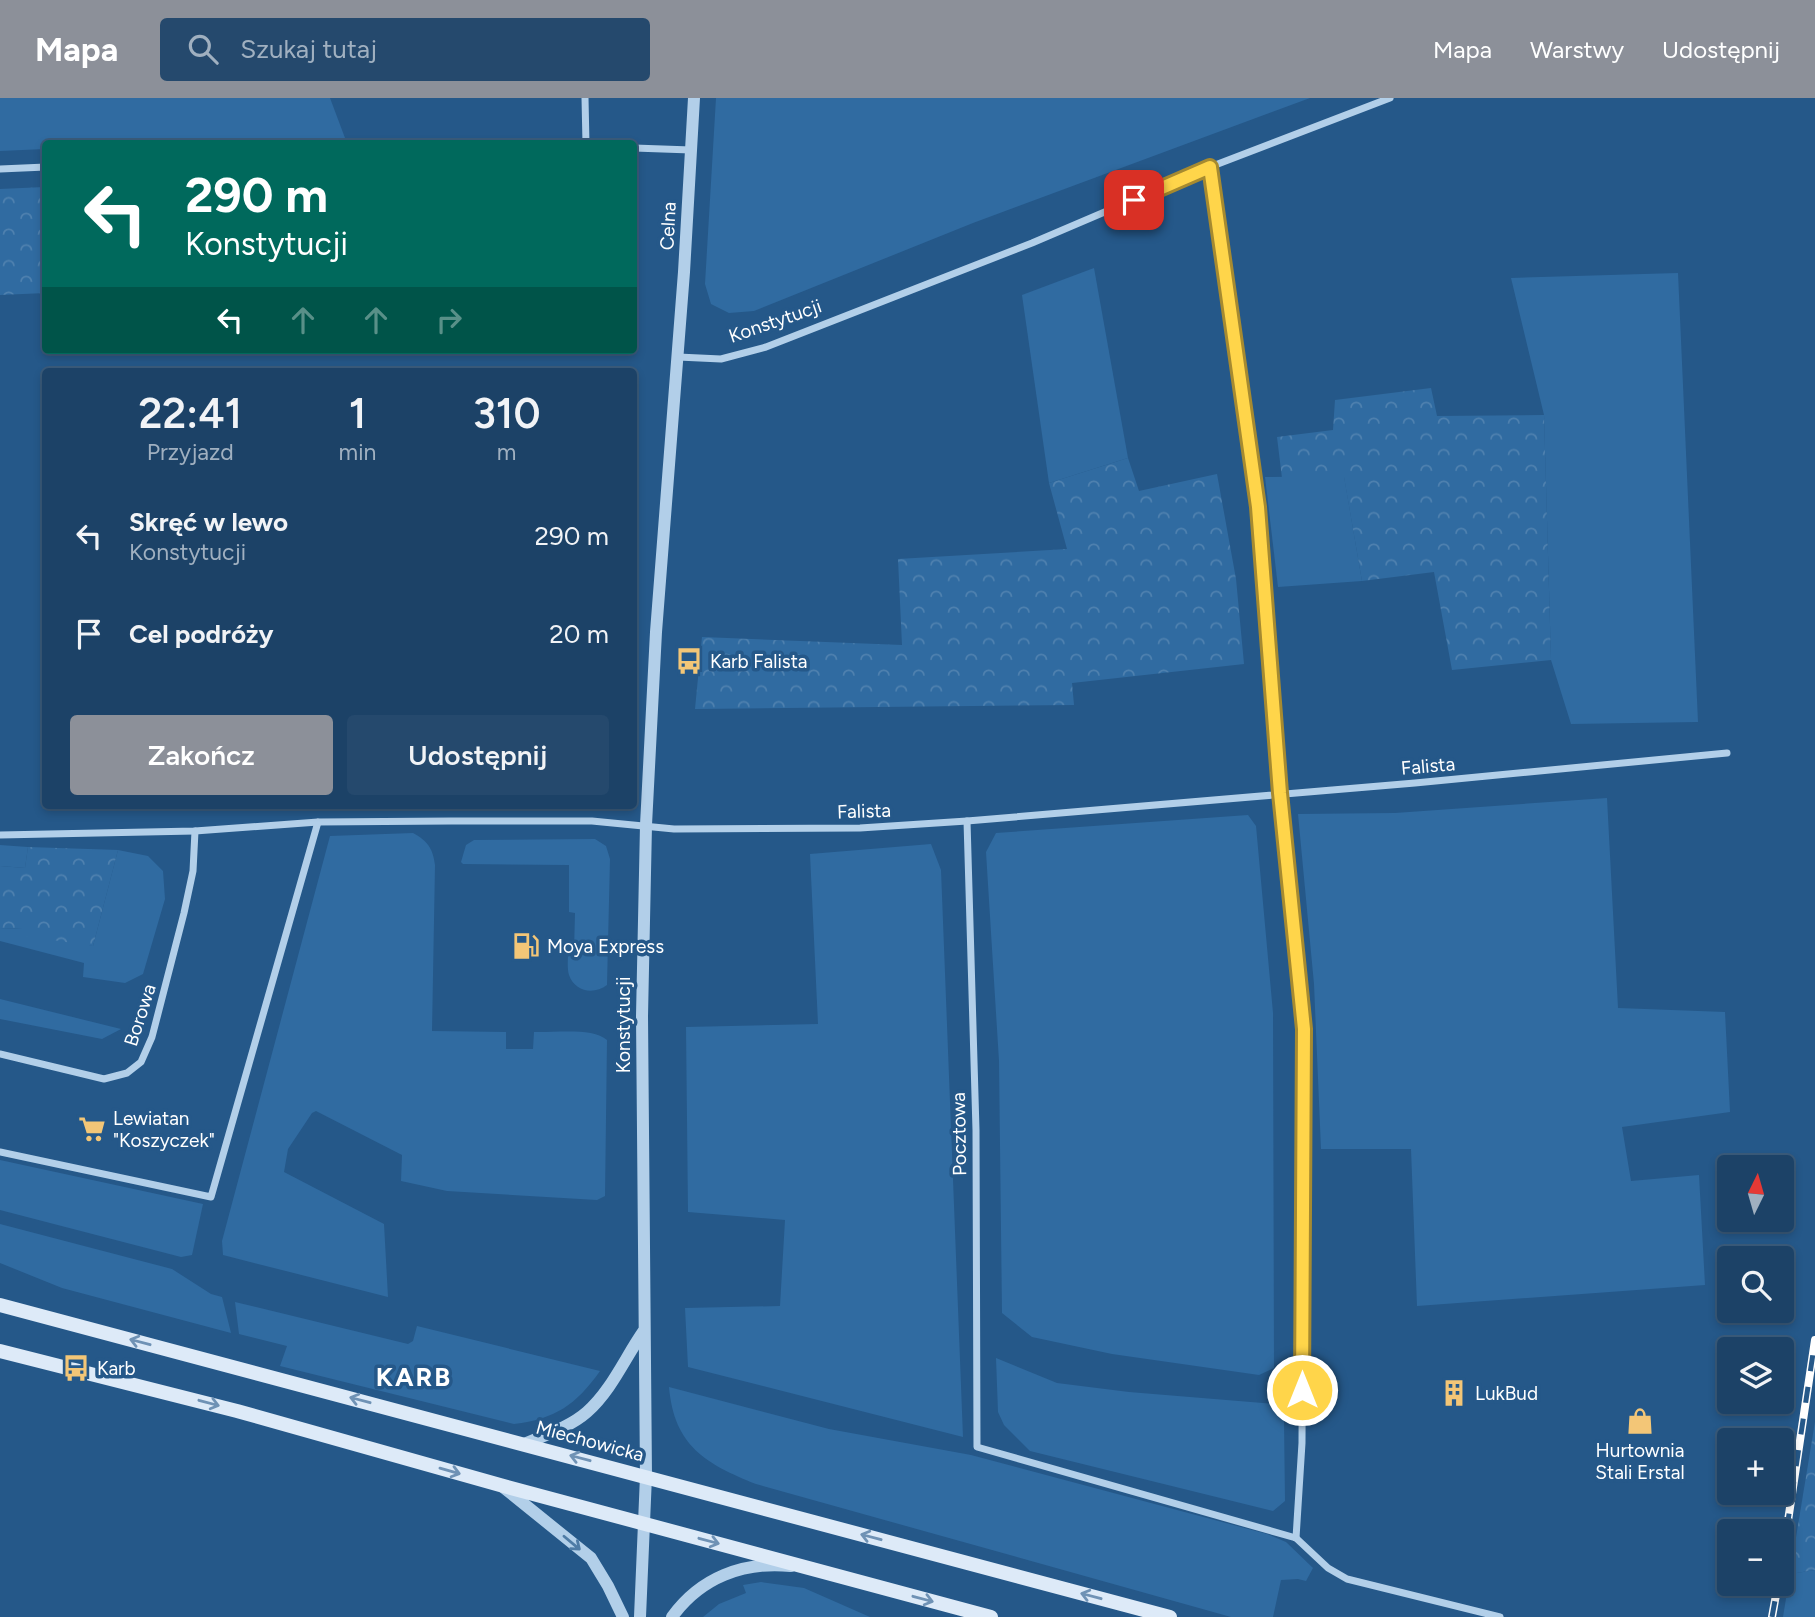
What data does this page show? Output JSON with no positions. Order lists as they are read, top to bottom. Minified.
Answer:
{"streets":{"main road":["Miechowicka"],"street":["Celna","Konstytucji","Falista","Borowa","Pocztowa"]},"crossings":[["Celna","Konstytucji"],["Konstytucji","Falista"],["Konstytucji","Miechowicka"],["Falista","Borowa"],["Falista","Pocztowa"]],"districts":["KARB"],"places":{"bus stop":["Karb Falista","Karb"],"fuel station":["Moya Express"],"supermarket":["Lewiatan \"Koszyczek\""],"building":["LukBud"],"shop":["Hurtownia Stali Erstal"]},"north":"top","page":{"header":"Mapa","search":"Szukaj tutaj","nav":["Mapa","Warstwy","Udostępnij"],"turn":["290 m","Konstytucji"],"eta":["22:41","Przyjazd","1","min","310","m"],"list":[{"name":"Skręć w lewo","note":"Konstytucji","value":"290 m"},{"name":"Cel podróży","value":"20 m"}],"buttons":["Zakończ","Udostępnij"],"map_buttons":["+","−"]}}
